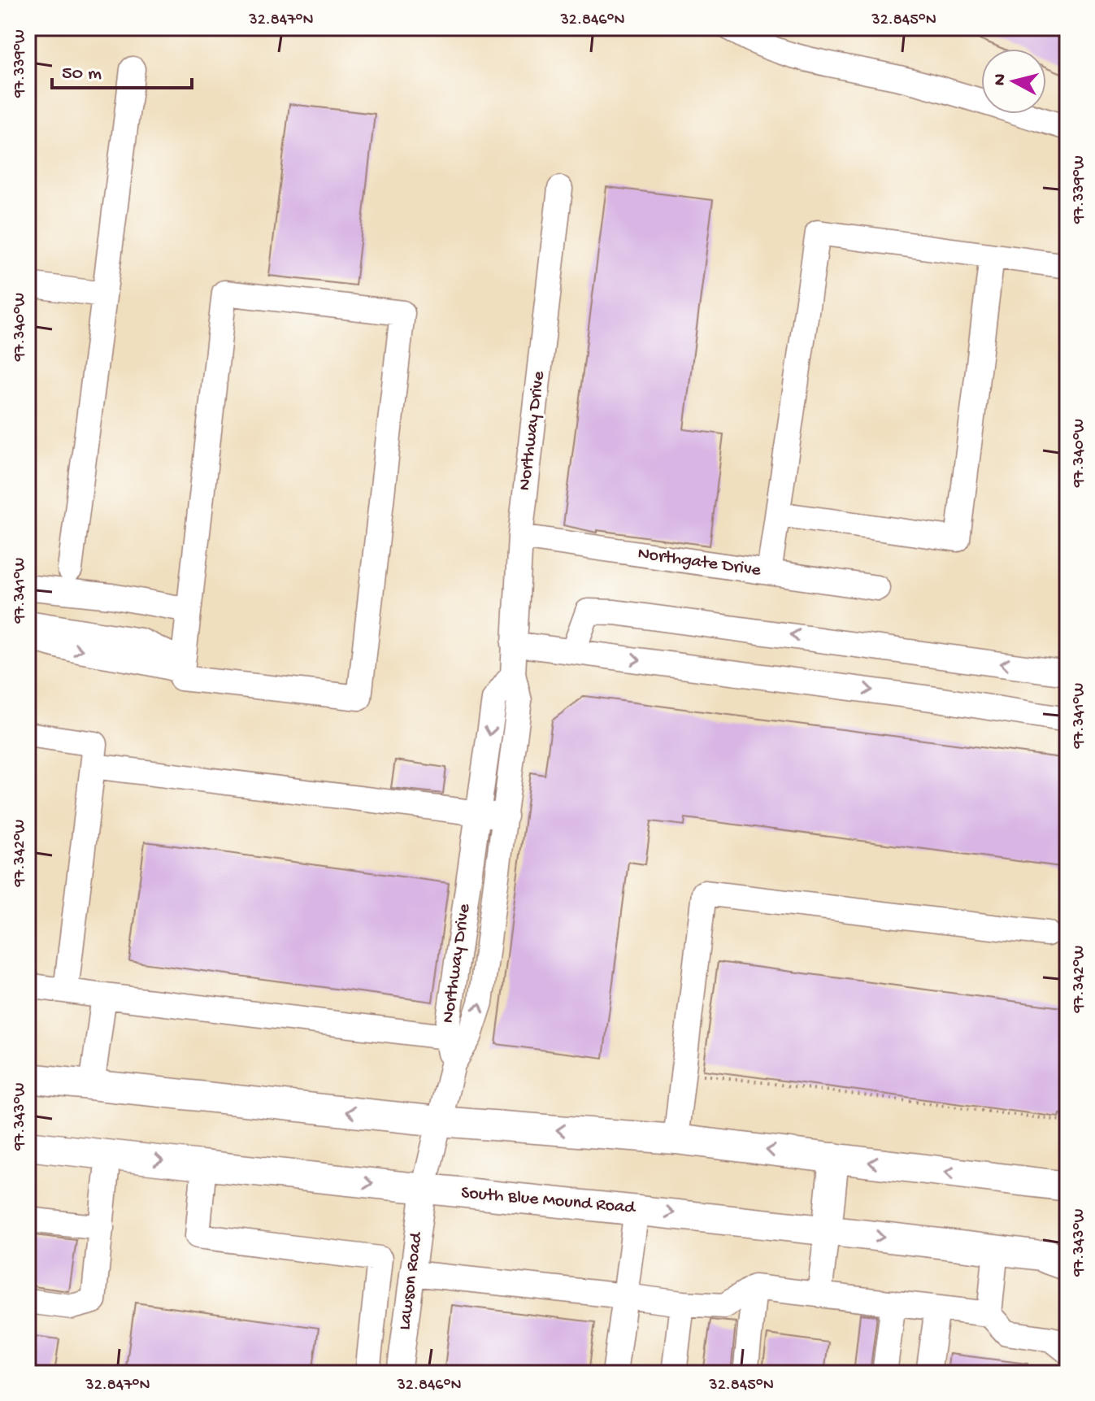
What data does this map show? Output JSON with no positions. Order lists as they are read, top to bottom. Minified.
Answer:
{"streets":{"main road":["South Blue Mound Road"],"street":["Northway Drive","Northgate Drive","Lawson Road"]},"crossings":[["Northway Drive","Northgate Drive"],["Northway Drive","South Blue Mound Road"],["Northway Drive","Lawson Road"],["South Blue Mound Road","Lawson Road"]],"scale_bar":"50 m","north":"left","coordinates":["32.847°N","32.846°N","32.845°N","97.339°W","97.340°W","97.341°W","97.342°W","97.343°W"]}
